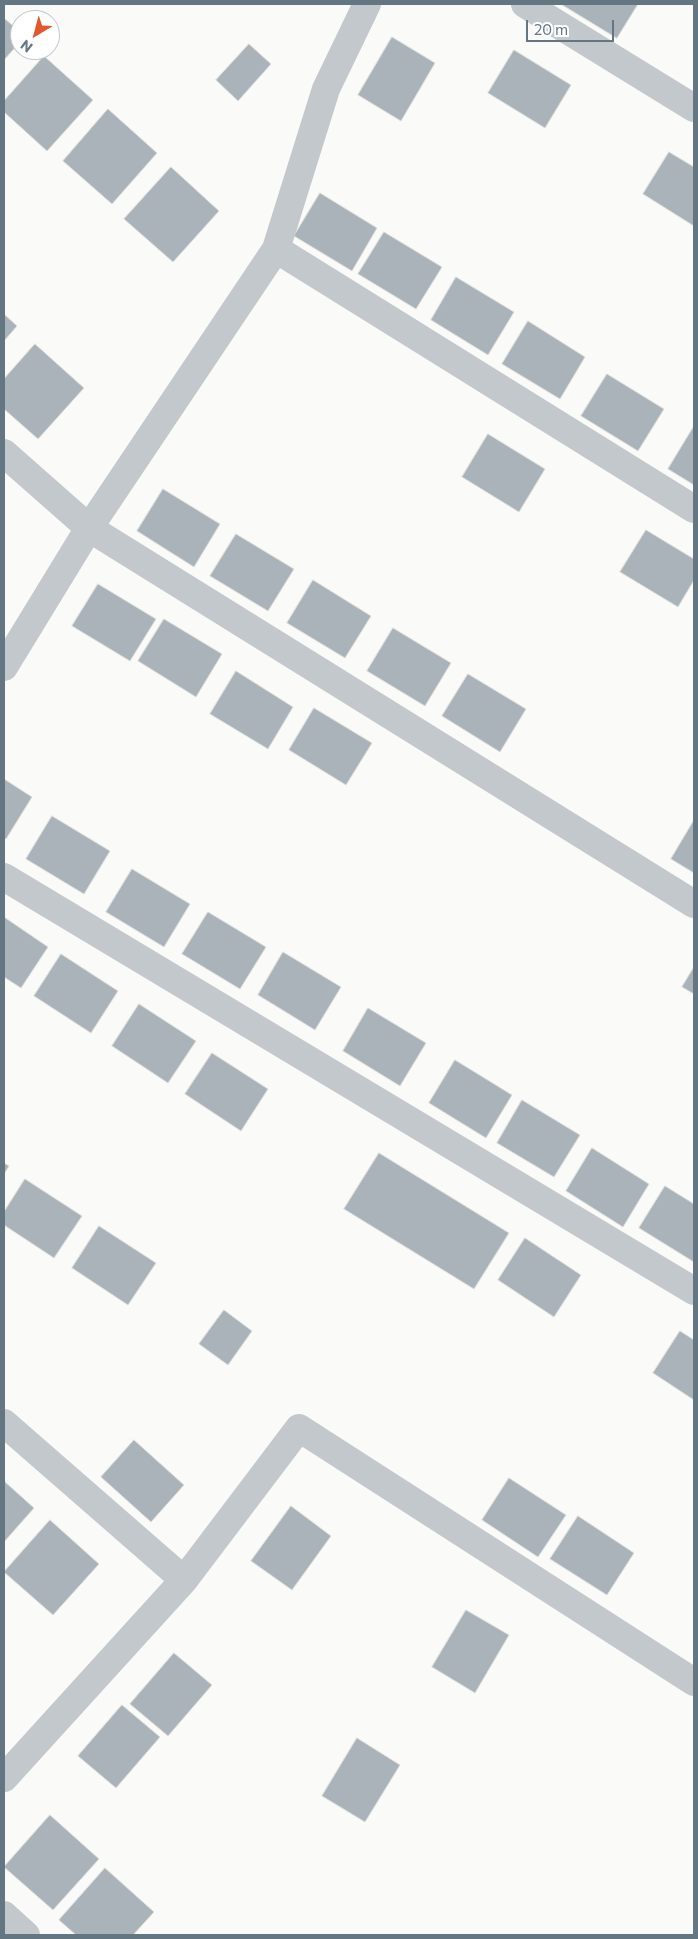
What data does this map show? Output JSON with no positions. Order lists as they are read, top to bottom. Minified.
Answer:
{"scale_bar":"20 m","north":"bottom left"}
